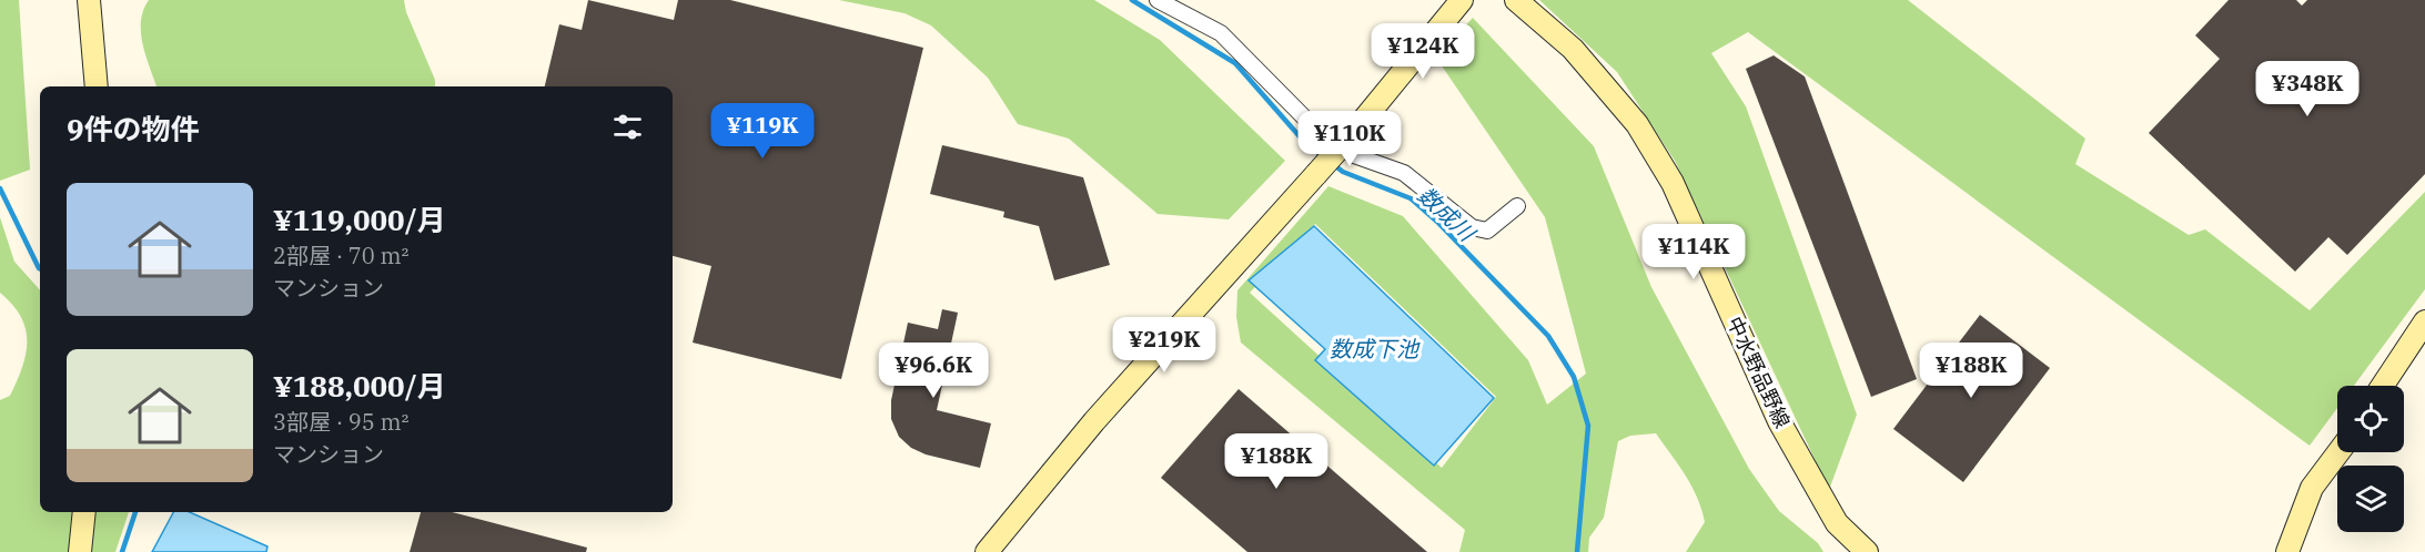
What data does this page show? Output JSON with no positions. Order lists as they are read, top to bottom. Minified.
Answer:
{"streets":{"street":["中水野品野線"]},"water":["数成川","数成下池"],"page":{"price":["¥124K","¥348K","¥119K","¥110K","¥114K","¥219K","¥96.6K","¥188K","¥188K"],"heading":"9件の物件","list":[{"name":"¥119,000/月","note":"2部屋 · 70 m² · マンション"},{"name":"¥188,000/月","note":"3部屋 · 95 m² · マンション"}]}}
